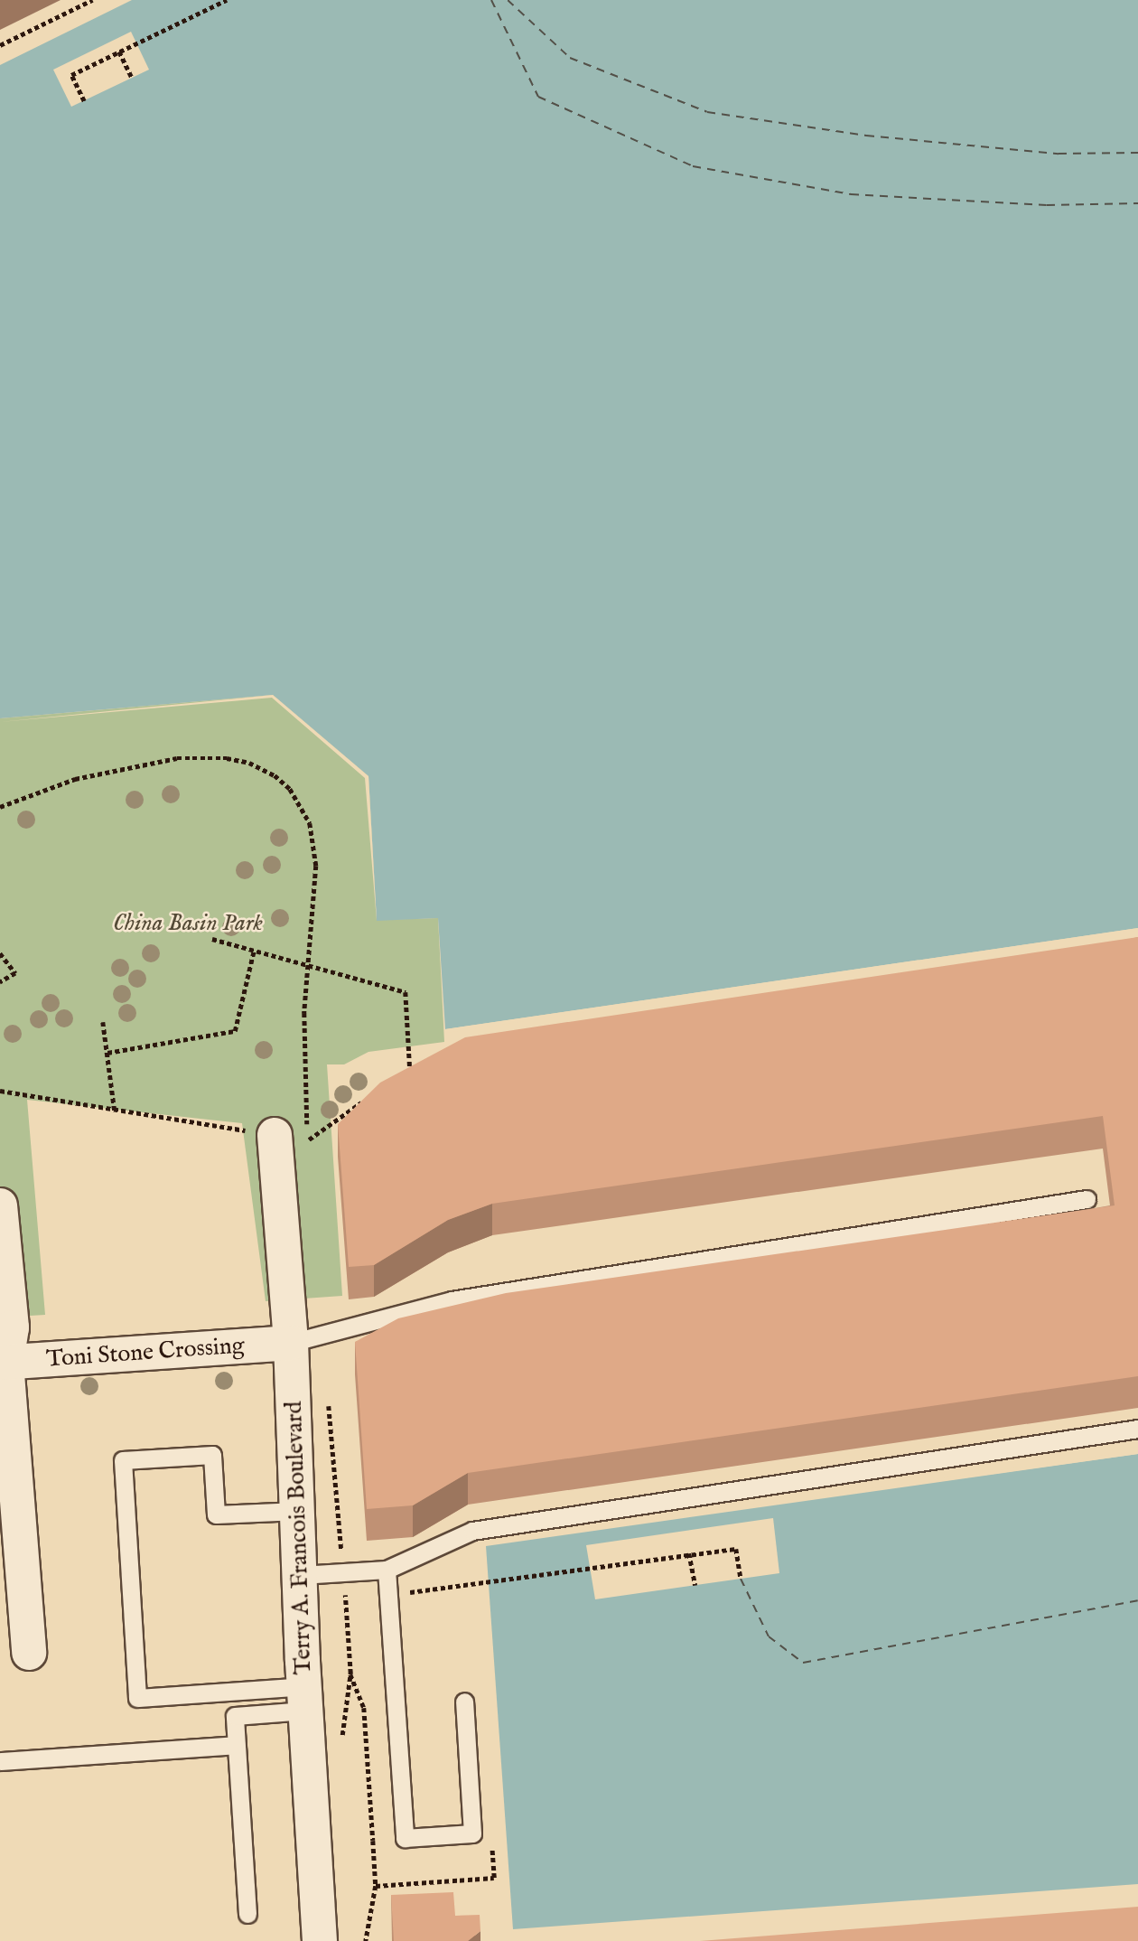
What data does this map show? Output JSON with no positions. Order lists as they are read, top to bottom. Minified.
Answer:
{"streets":{"street":["Toni Stone Crossing","Terry A. Francois Boulevard"]},"crossings":[["Toni Stone Crossing","Terry A. Francois Boulevard"]],"parks":["China Basin Park"]}
